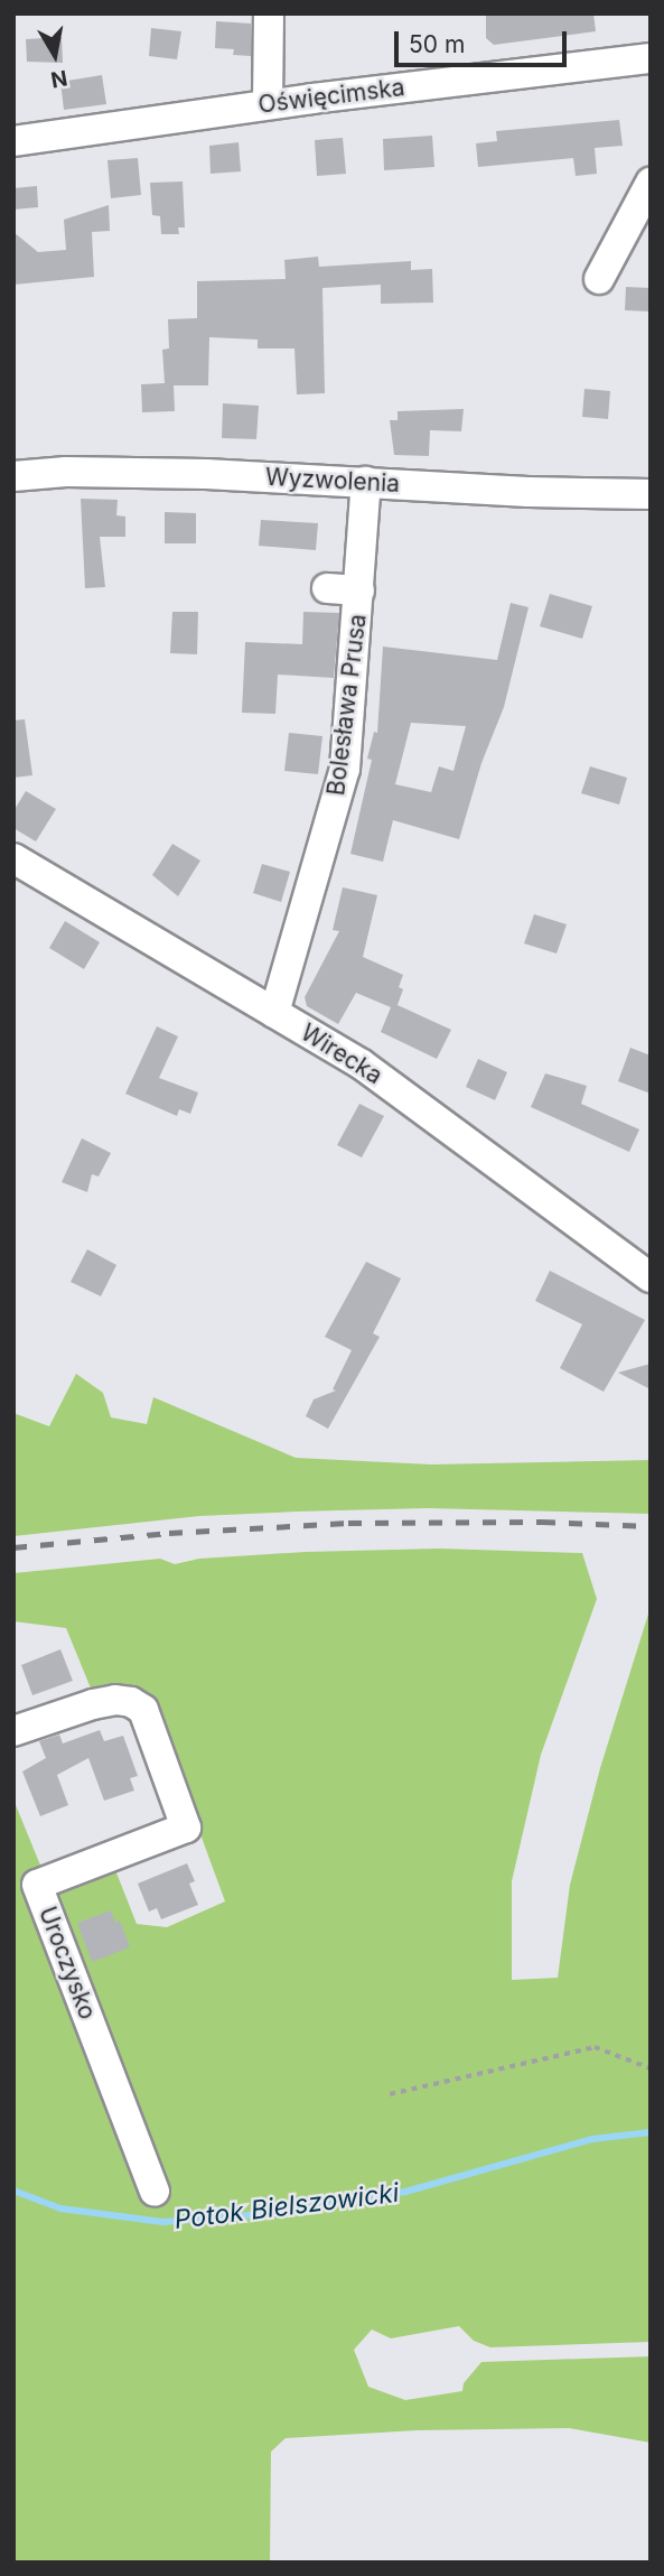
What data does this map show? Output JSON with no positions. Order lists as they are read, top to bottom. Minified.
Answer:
{"streets":{"street":["Oświęcimska","Wyzwolenia","Bolesława Prusa","Wirecka","Uroczysko"]},"crossings":[["Wyzwolenia","Bolesława Prusa"],["Bolesława Prusa","Wirecka"]],"water":["Potok Bielszowicki"],"scale_bar":"50 m","north":"bottom"}
